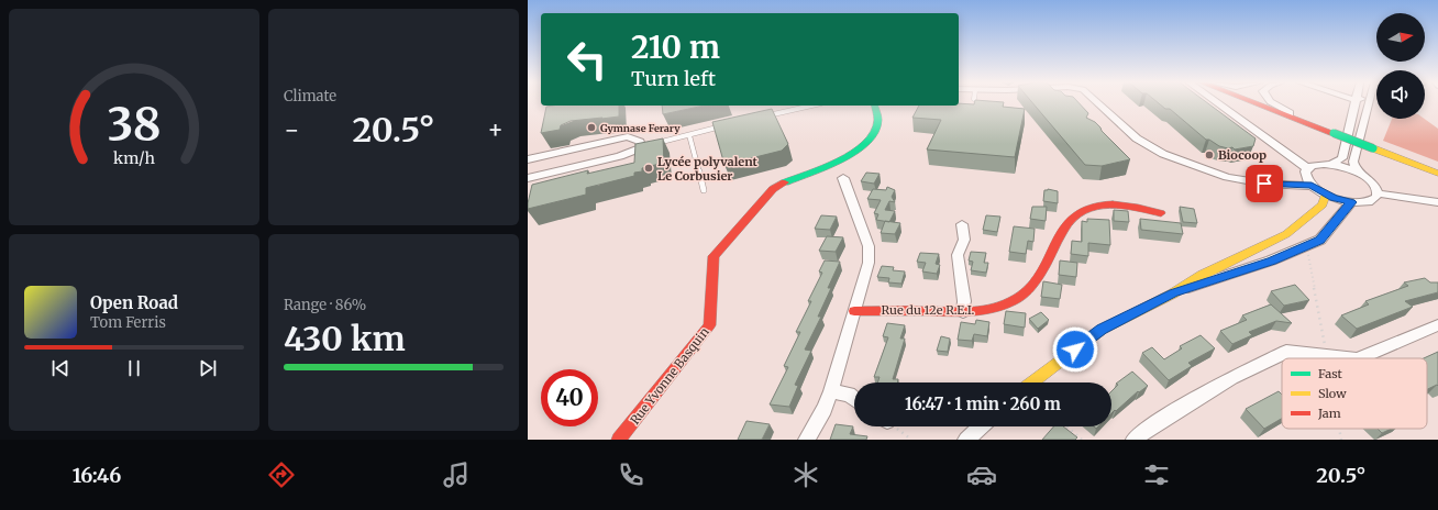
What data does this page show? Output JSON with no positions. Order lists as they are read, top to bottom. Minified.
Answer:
{"streets":{"street":["Rue du 12e R.E.I.","Rue Yvonne Basquin"]},"places":["Gymnase Ferary","Biocoop","Lycée polyvalent Le Corbusier"],"legend":["Fast","Slow","Jam"],"north":"right","page":{"tile":["Climate",["Range · 86%","430 km"]],"turn":["210 m","Turn left"],"heat":["−","20.5°","+"],"song":["Open Road","Tom Ferris"],"limit":"40","trip":"16:47 · 1 min · 260 m","tabs":["16:46","20.5°"],"gauge":["38","km/h"]}}
